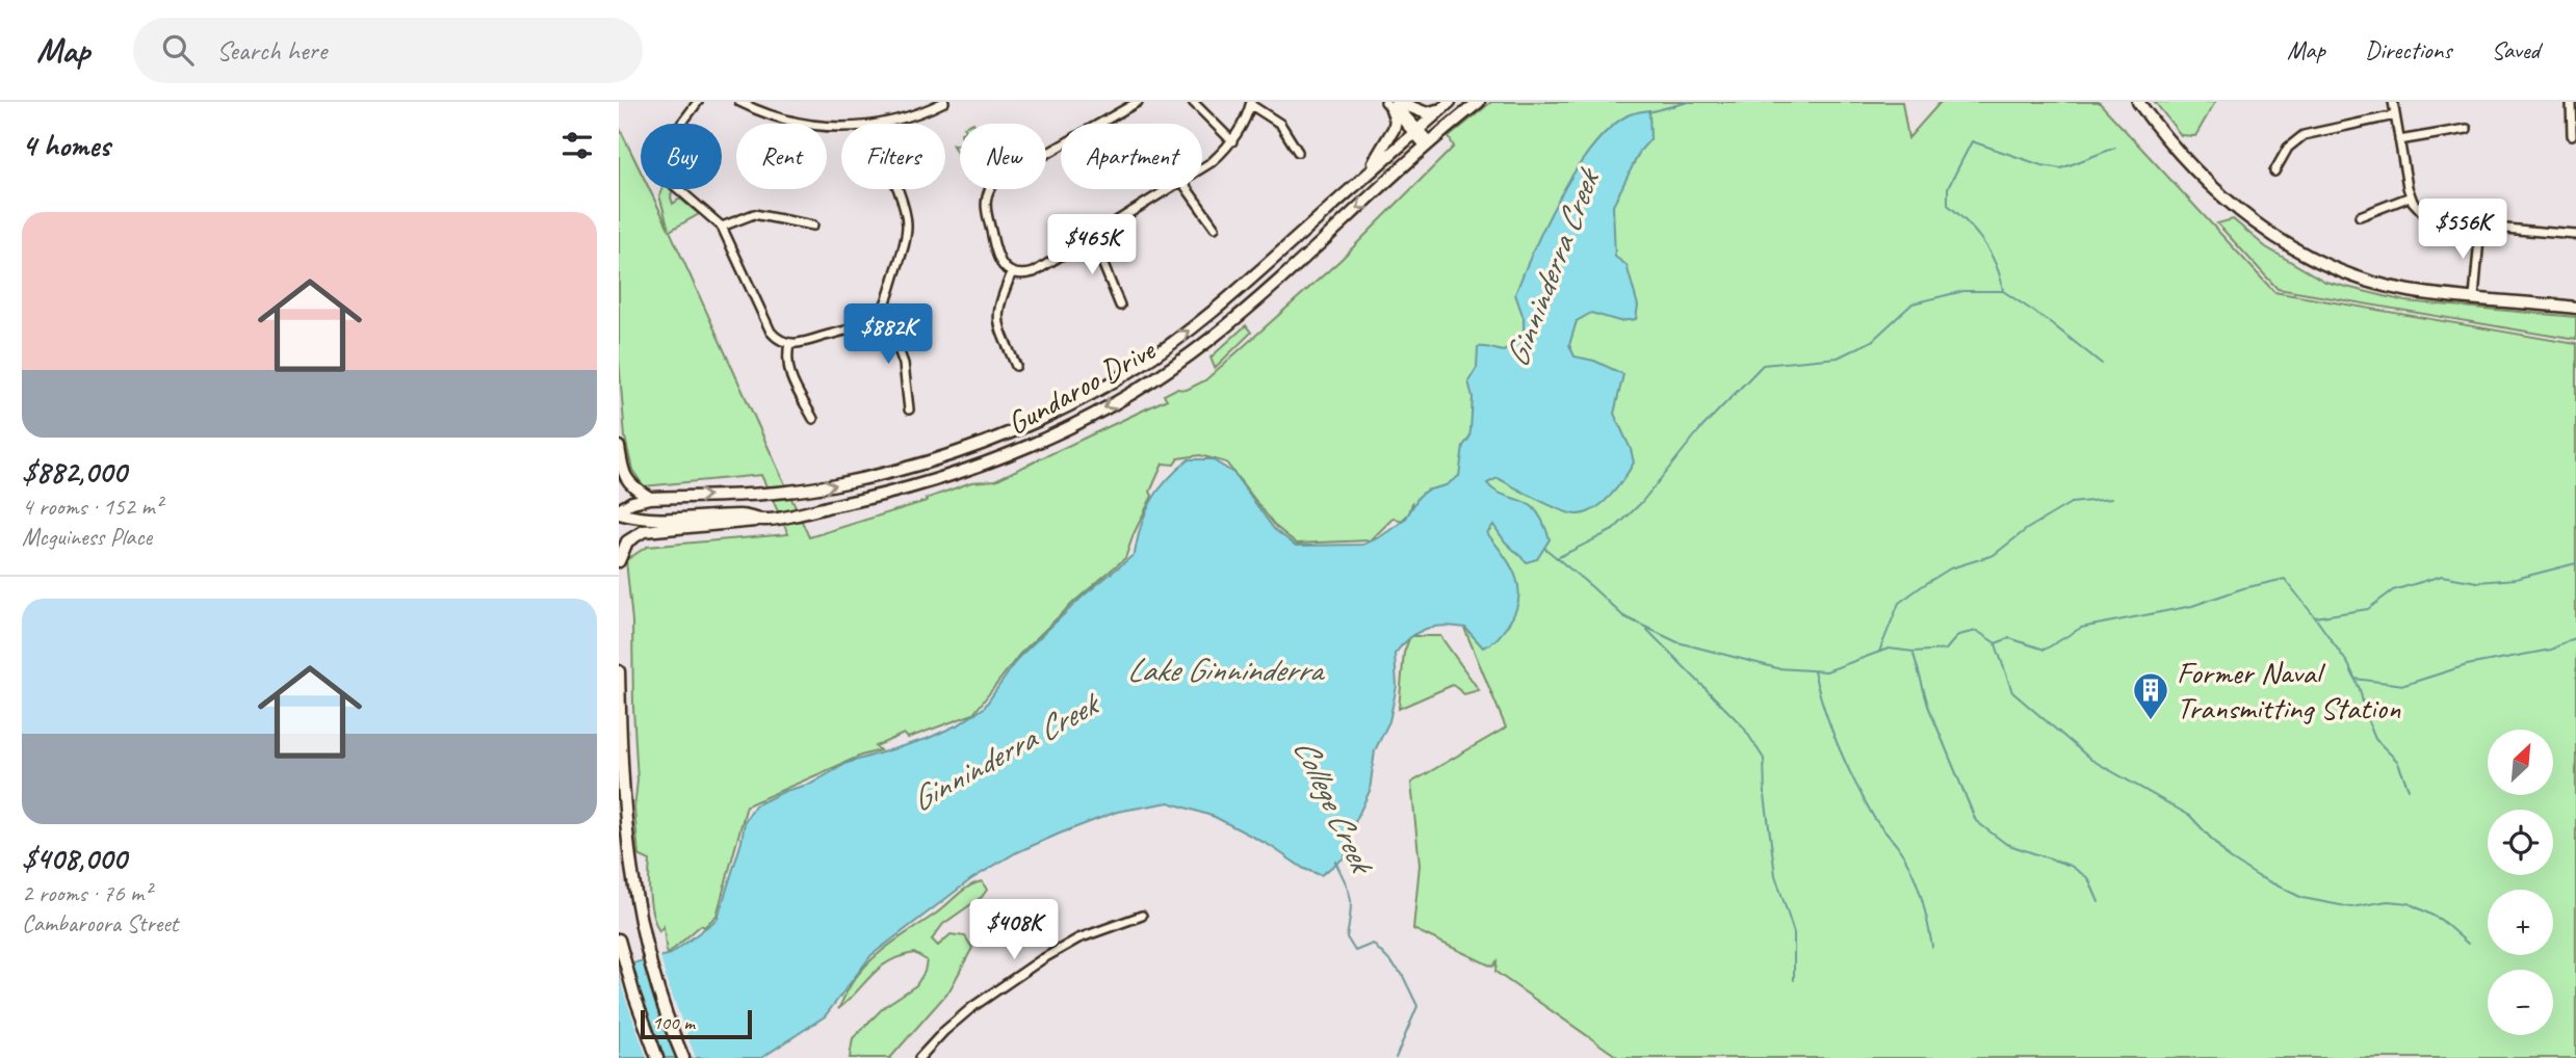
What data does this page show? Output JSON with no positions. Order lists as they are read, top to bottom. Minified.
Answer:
{"streets":{"main road":["Gundaroo Drive"]},"water":["Ginninderra Creek","Lake Ginninderra","College Creek"],"places":{"building":["Former Naval Transmitting Station"]},"scale_bar":"100 m","north":"top right","page":{"header":"Map","search":"Search here","nav":["Map","Directions","Saved"],"heading":"4 homes","chip":["Buy","Rent","Filters","New","Apartment"],"list":[{"name":"$882,000","note":"4 rooms · 152 m² · Mcguiness Place"},{"name":"$408,000","note":"2 rooms · 76 m² · Cambaroora Street"}],"price":["$556K","$465K","$882K","$408K"],"map_buttons":["+","−"],"scale":"100 m"}}
